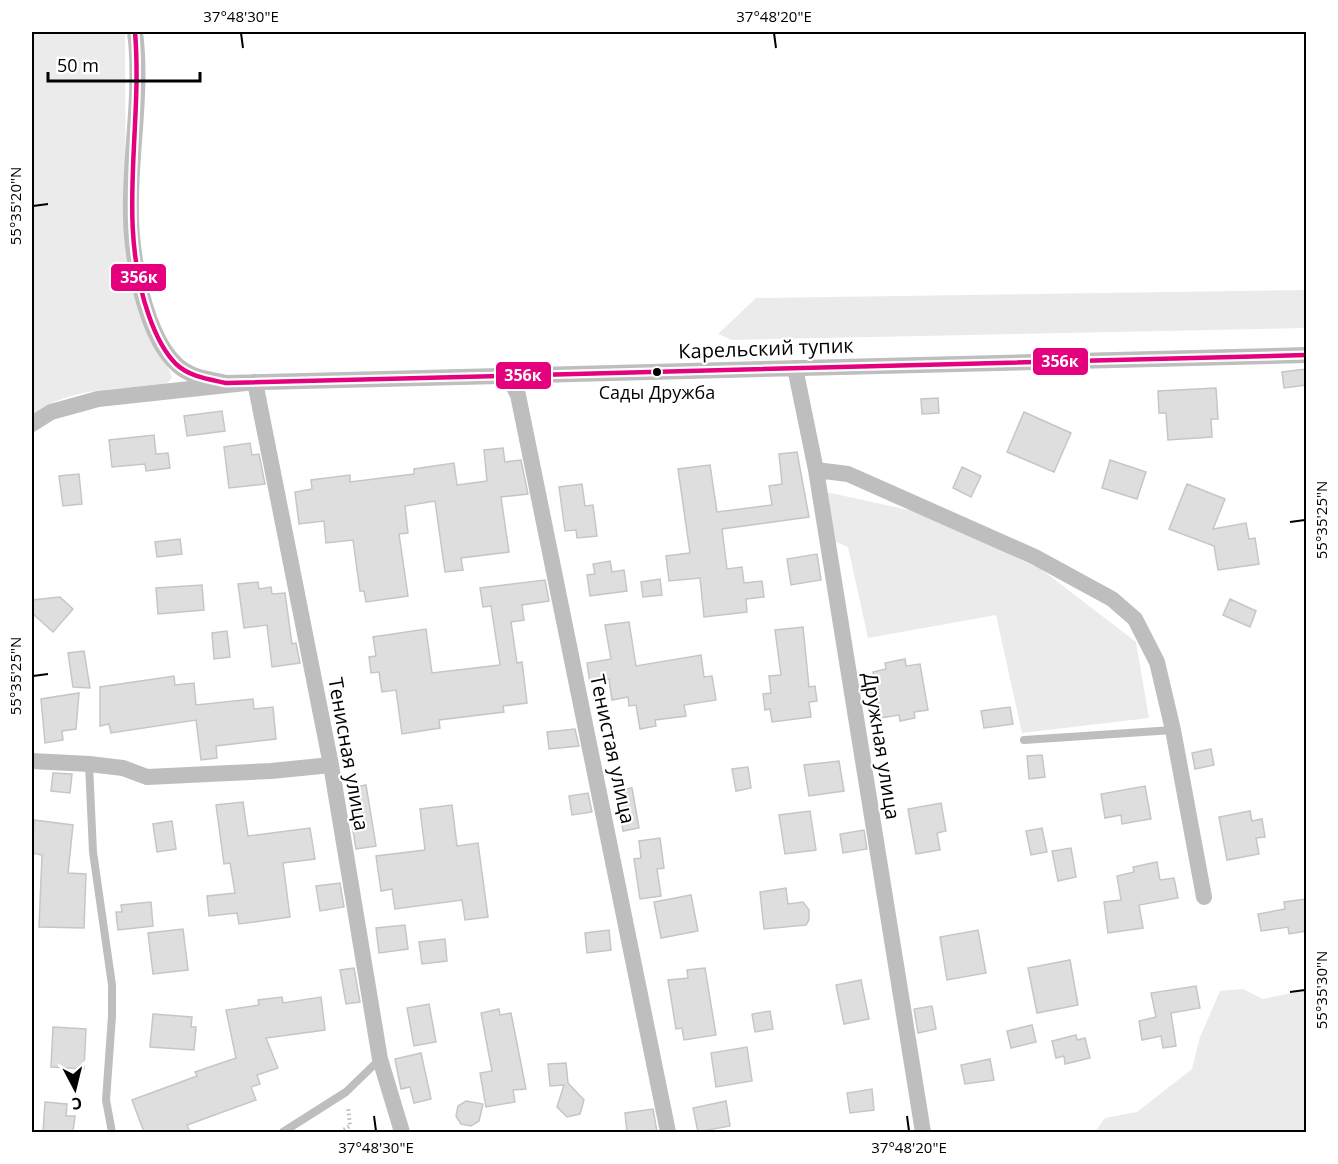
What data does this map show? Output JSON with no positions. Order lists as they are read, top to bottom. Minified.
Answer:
{"streets":{"street":["Карельский тупик","Дружная улица","Тенистая улица","Тенисная улица"]},"crossings":[["Карельский тупик","Дружная улица"],["Карельский тупик","Тенистая улица"],["Карельский тупик","Тенисная улица"]],"places":["Сады Дружба"],"lines":["transit line 356к"],"scale_bar":"50 m","north":"bottom","coordinates":["37°48'30\"E","37°48'20\"E","55°35'20\"N","55°35'25\"N","55°35'30\"N"]}
